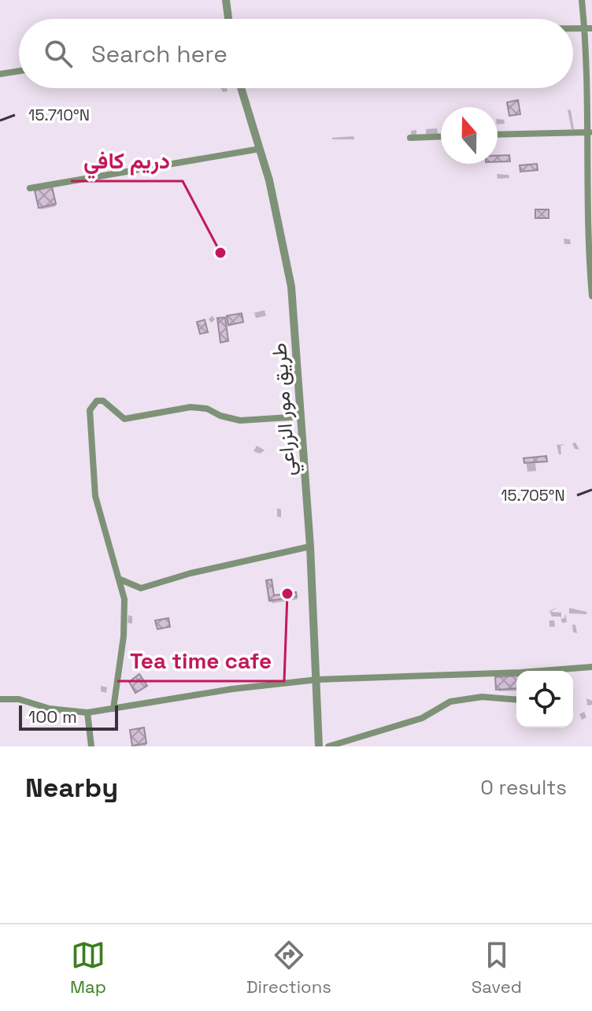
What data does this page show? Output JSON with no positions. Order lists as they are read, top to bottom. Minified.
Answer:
{"streets":{"street":["طريق مور الزراعي"]},"places":["دريم كافي","Tea time cafe"],"scale_bar":"100 m","north":"top","page":{"search":"Search here","scale":"100 m","heading":["Nearby","0 results"],"nav":["Map","Directions","Saved"]},"coordinates":["15.710°N","15.705°N"]}
